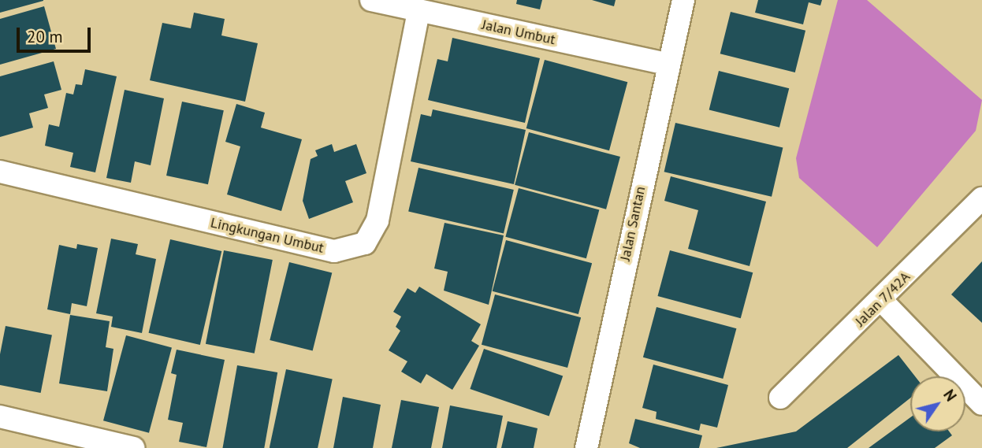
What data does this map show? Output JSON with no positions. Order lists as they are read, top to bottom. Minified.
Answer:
{"streets":{"street":["Jalan Umbut","Jalan Santan","Lingkungan Umbut","Jalan 7/42A"]},"crossings":[["Jalan Umbut","Jalan Santan"],["Jalan Umbut","Lingkungan Umbut"]],"scale_bar":"20 m","north":"top right"}
